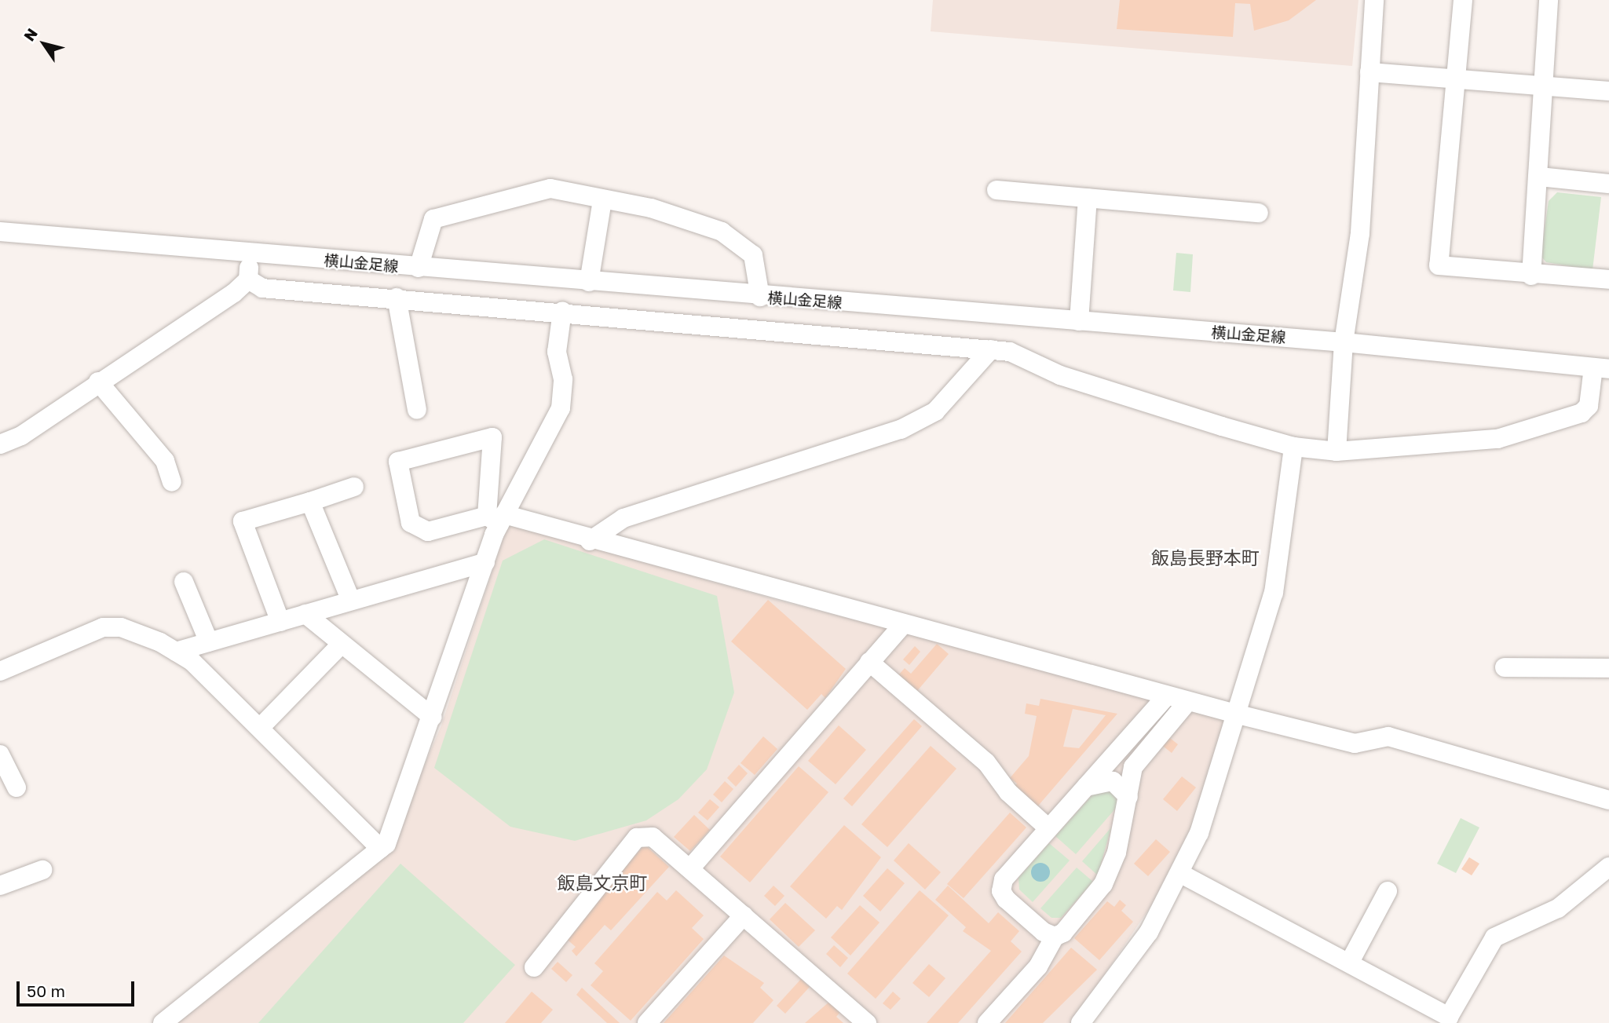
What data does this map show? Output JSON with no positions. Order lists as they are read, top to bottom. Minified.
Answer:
{"streets":{"street":["横山金足線"]},"districts":["飯島長野本町","飯島文京町"],"scale_bar":"50 m","north":"top left"}
